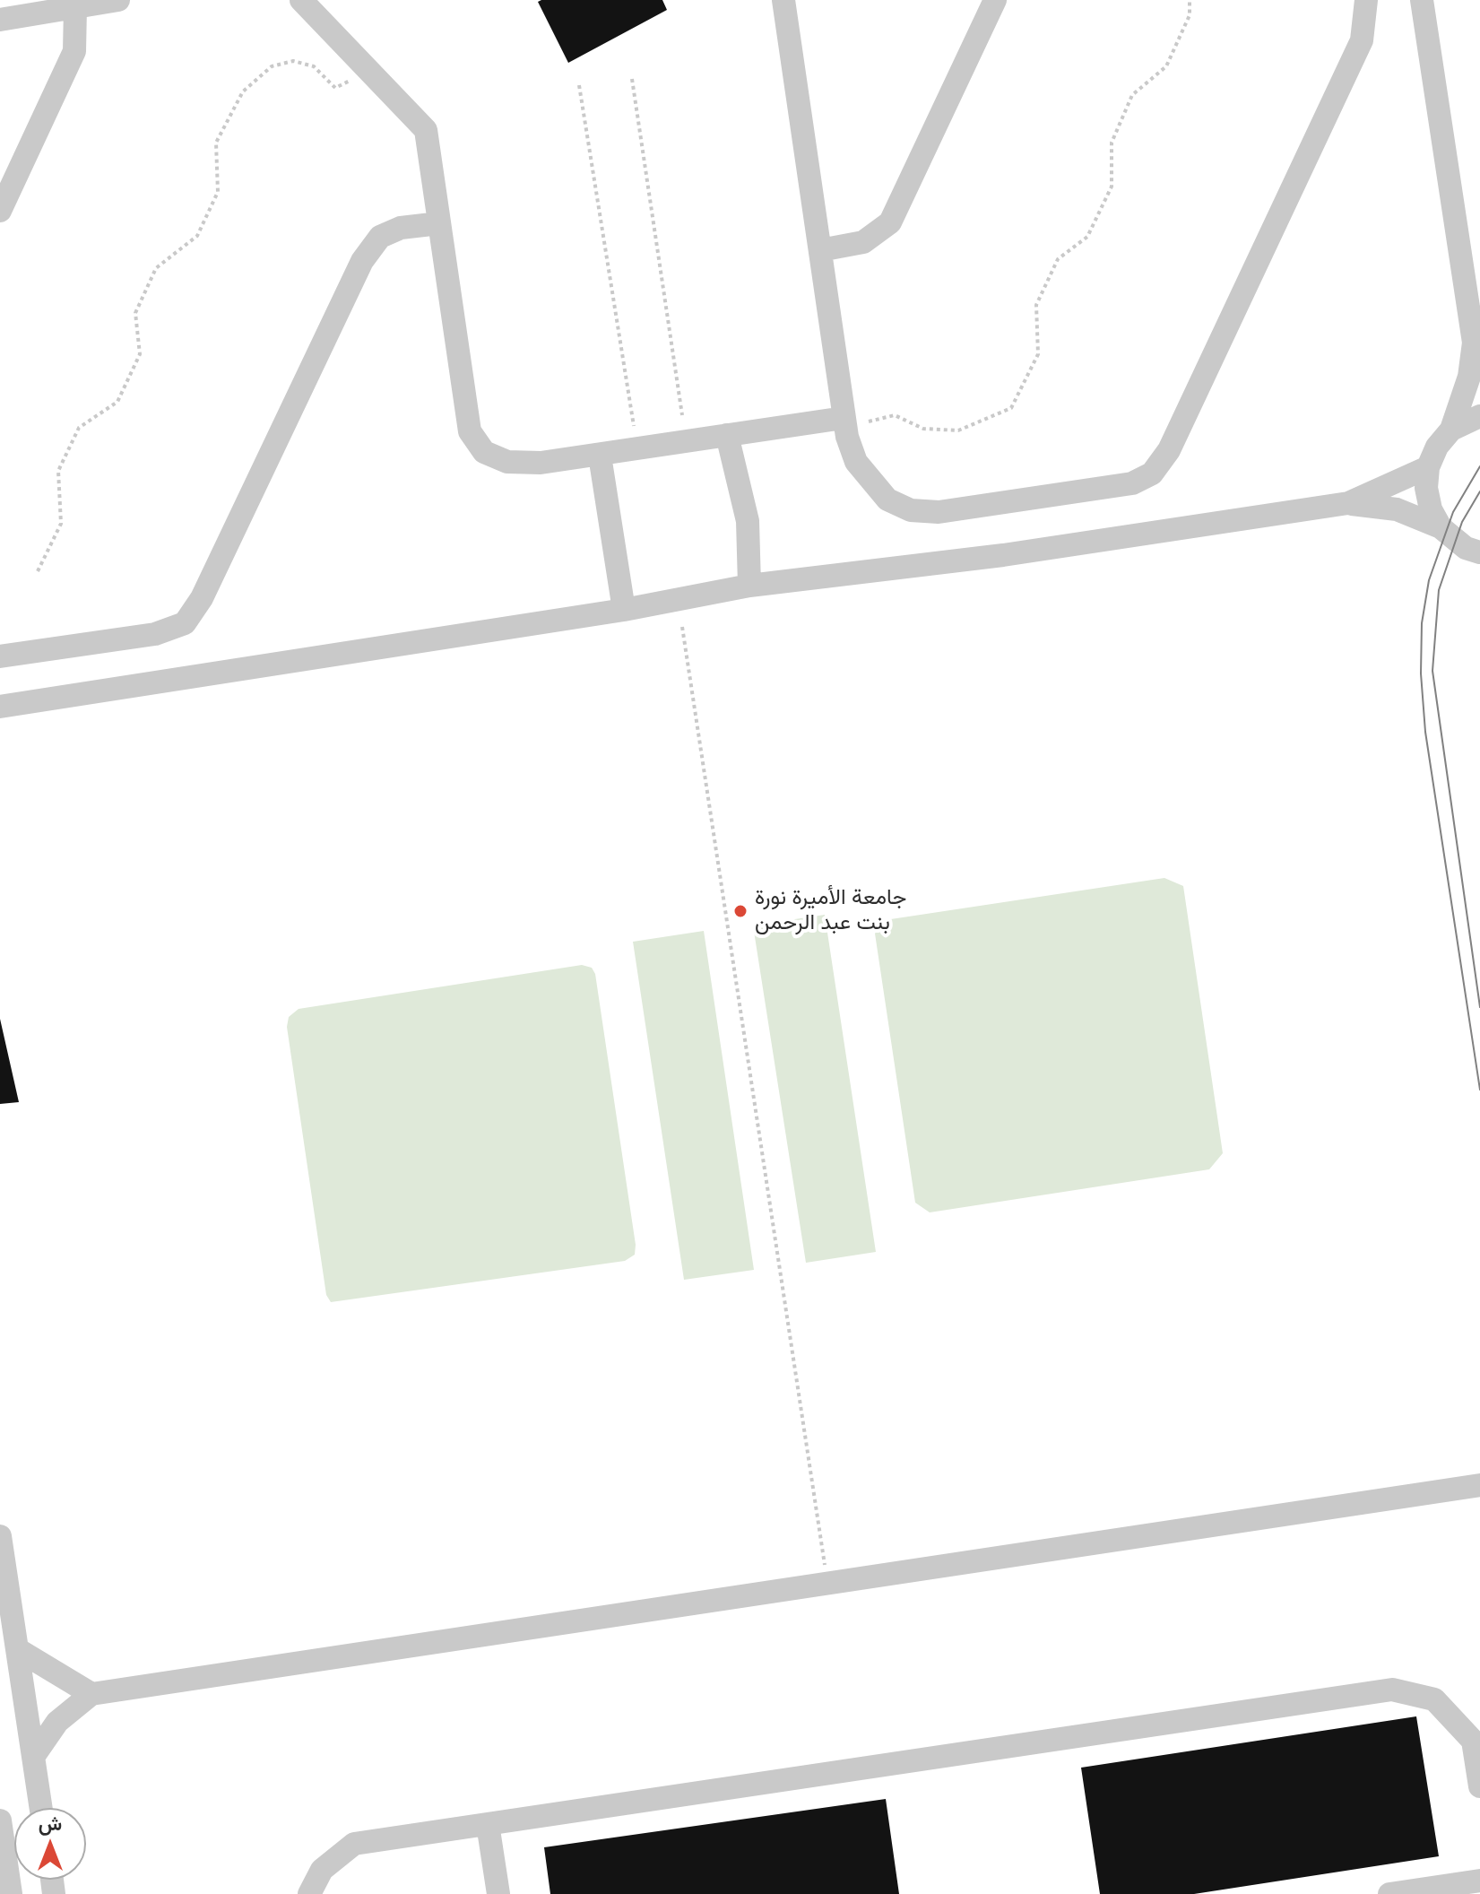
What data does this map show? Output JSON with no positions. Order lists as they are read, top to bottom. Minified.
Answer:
{"places":["جامعة الأميرة نورة بنت عبد الرحمن"],"north":"top"}
